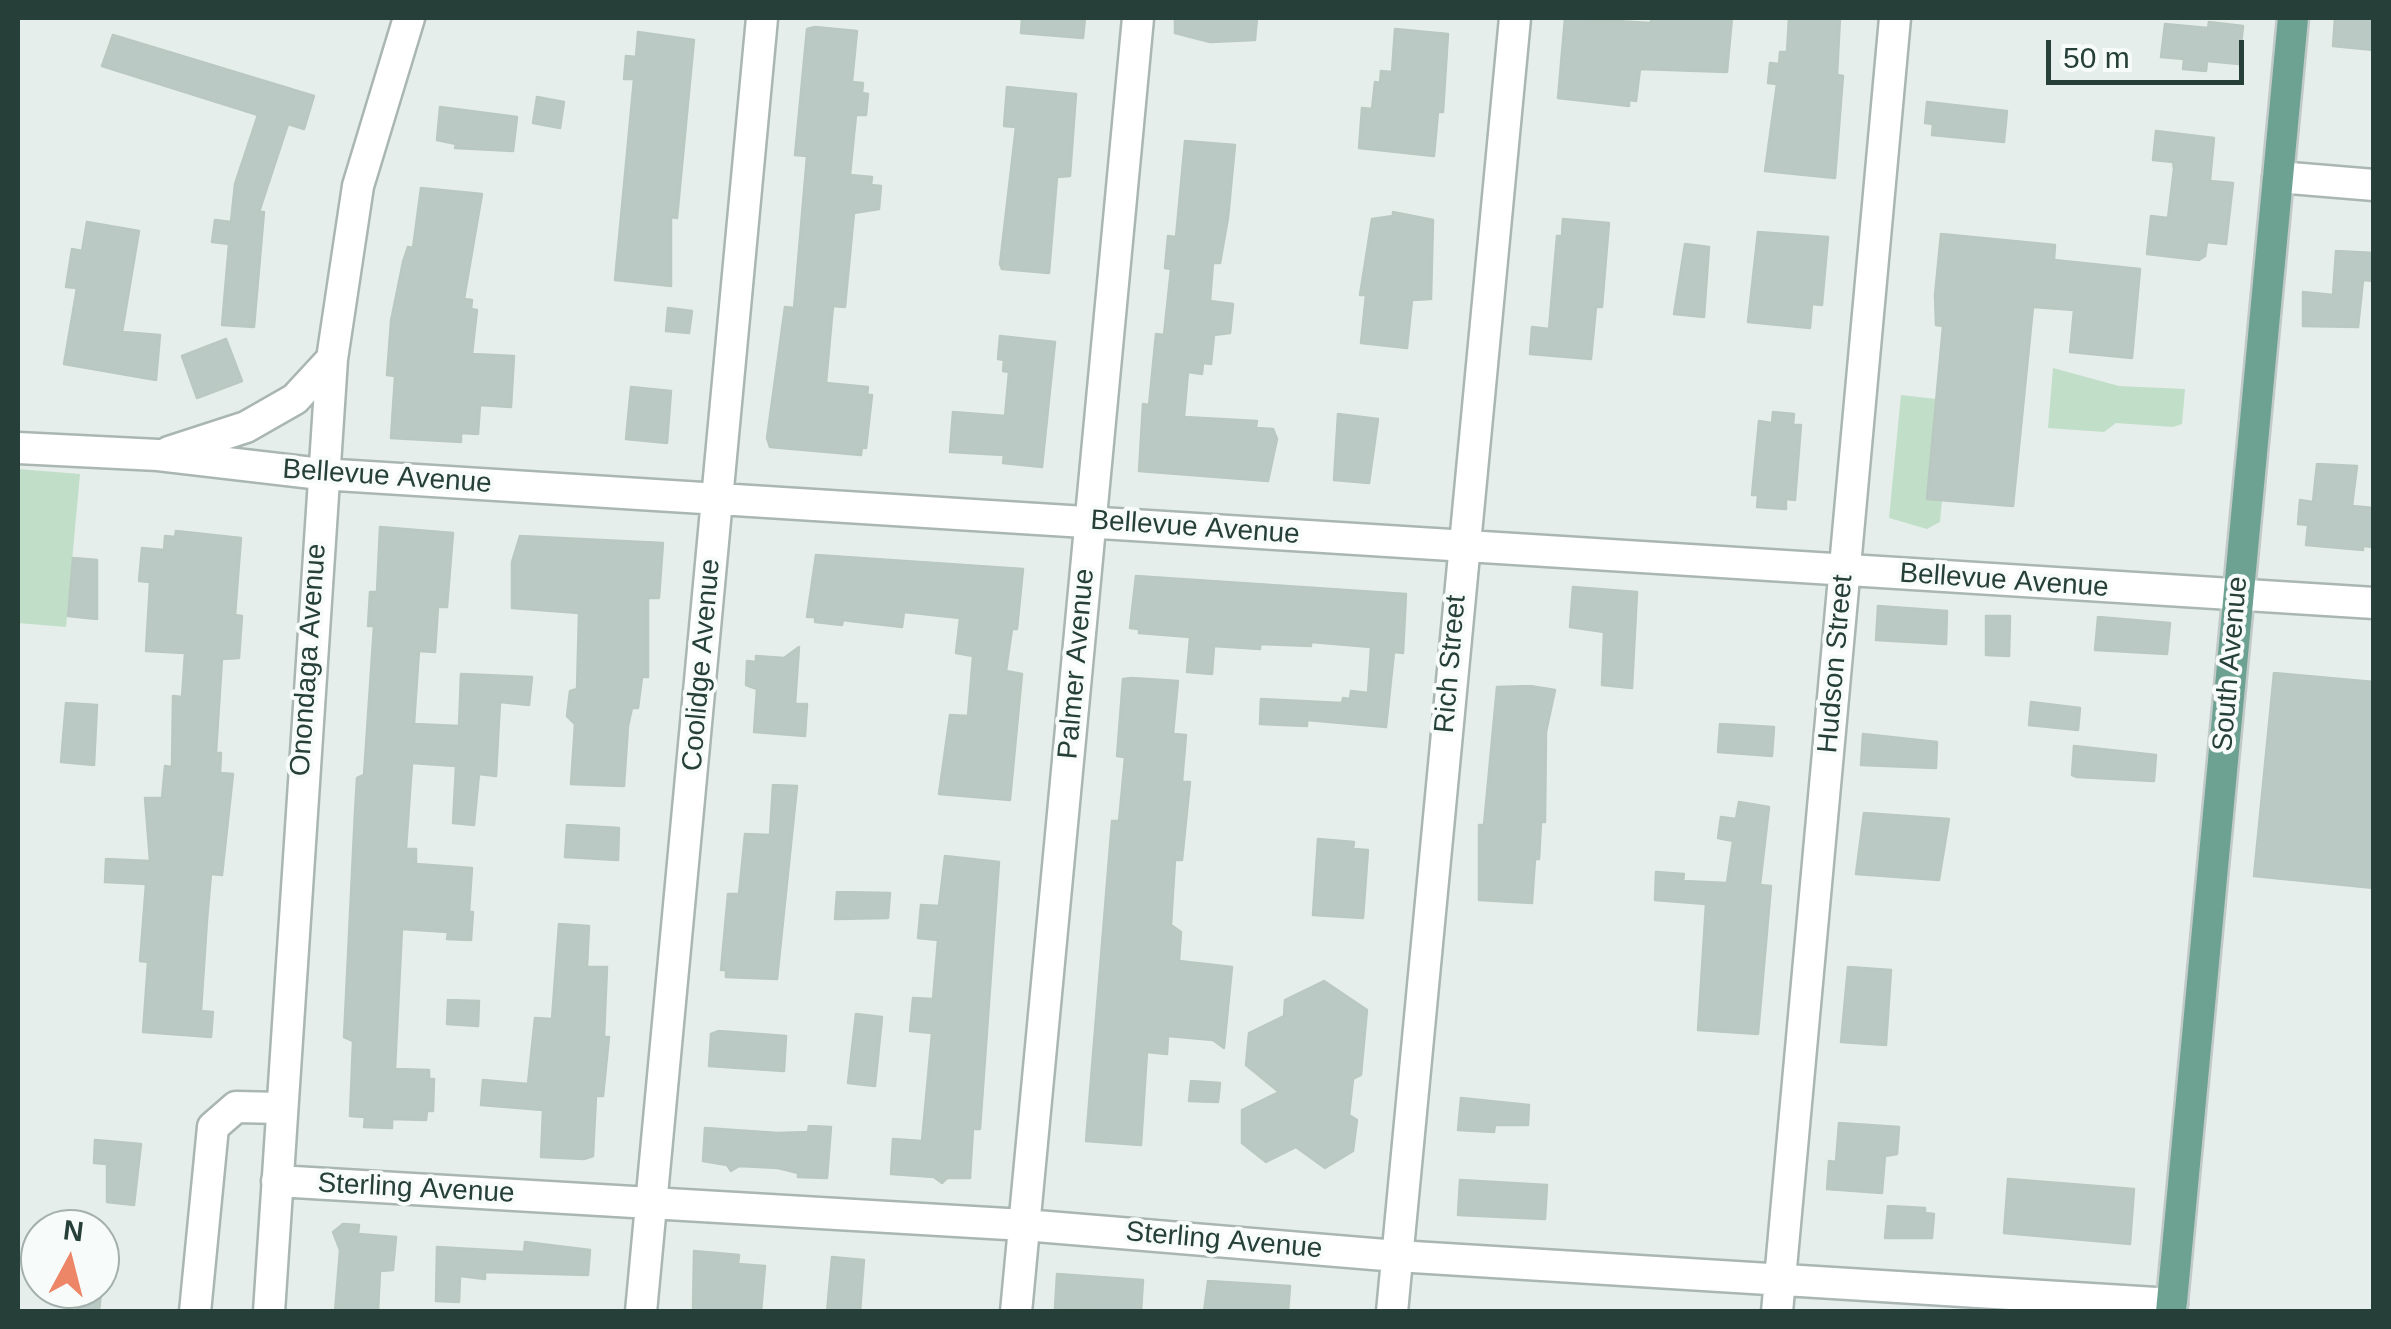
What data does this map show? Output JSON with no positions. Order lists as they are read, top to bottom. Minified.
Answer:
{"streets":{"main road":["South Avenue"],"street":["Bellevue Avenue","Onondaga Avenue","Palmer Avenue","Rich Street","Hudson Street","Coolidge Avenue","Sterling Avenue"]},"crossings":[["Bellevue Avenue","Onondaga Avenue"],["Bellevue Avenue","Palmer Avenue"],["Bellevue Avenue","Rich Street"],["Bellevue Avenue","Hudson Street"],["Bellevue Avenue","South Avenue"],["Bellevue Avenue","Coolidge Avenue"],["Onondaga Avenue","Sterling Avenue"],["Palmer Avenue","Sterling Avenue"],["Rich Street","Sterling Avenue"],["Hudson Street","Sterling Avenue"],["South Avenue","Sterling Avenue"],["Coolidge Avenue","Sterling Avenue"]],"scale_bar":"50 m","north":"top"}
